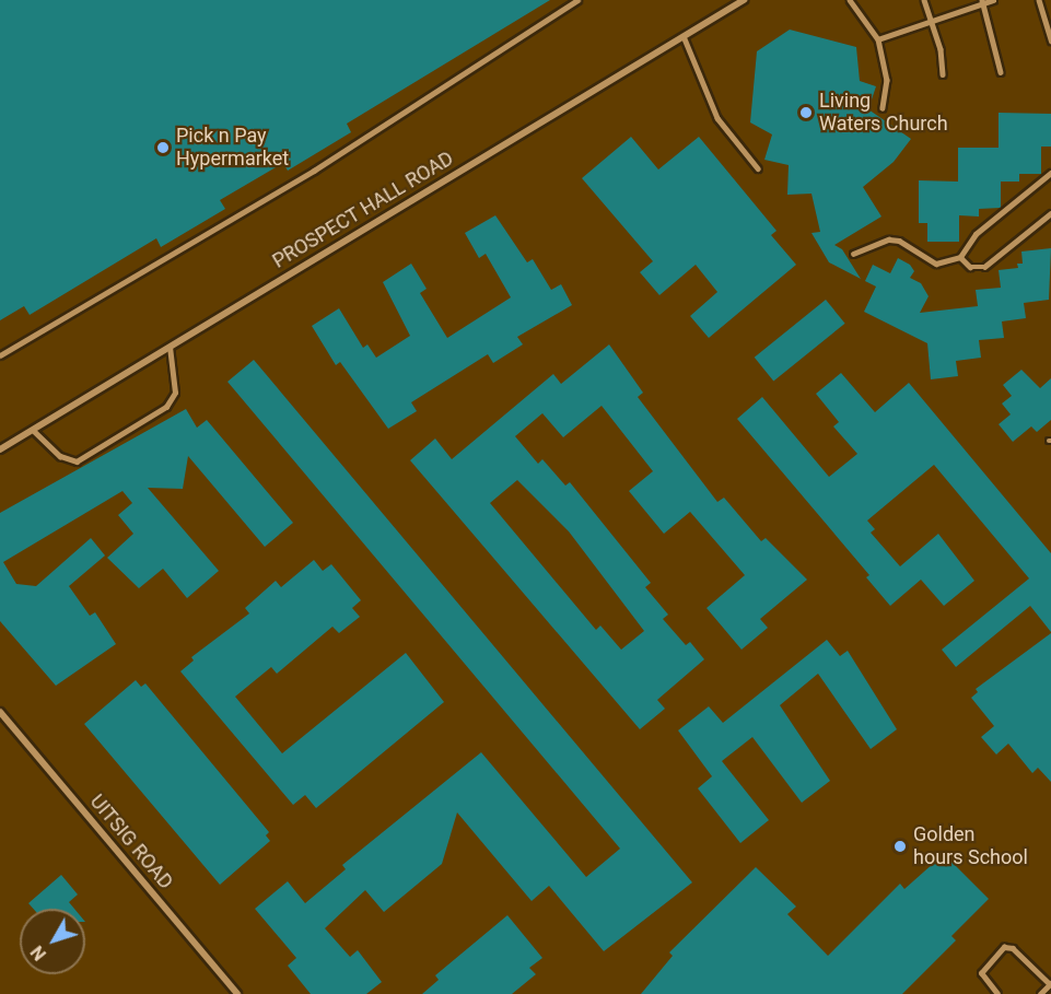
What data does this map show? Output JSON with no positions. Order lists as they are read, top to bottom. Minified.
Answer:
{"streets":{"street":["PROSPECT HALL ROAD","UITSIG ROAD"]},"places":["Living Waters Church","Pick n Pay Hypermarket","Golden hours School"],"north":"bottom left"}
